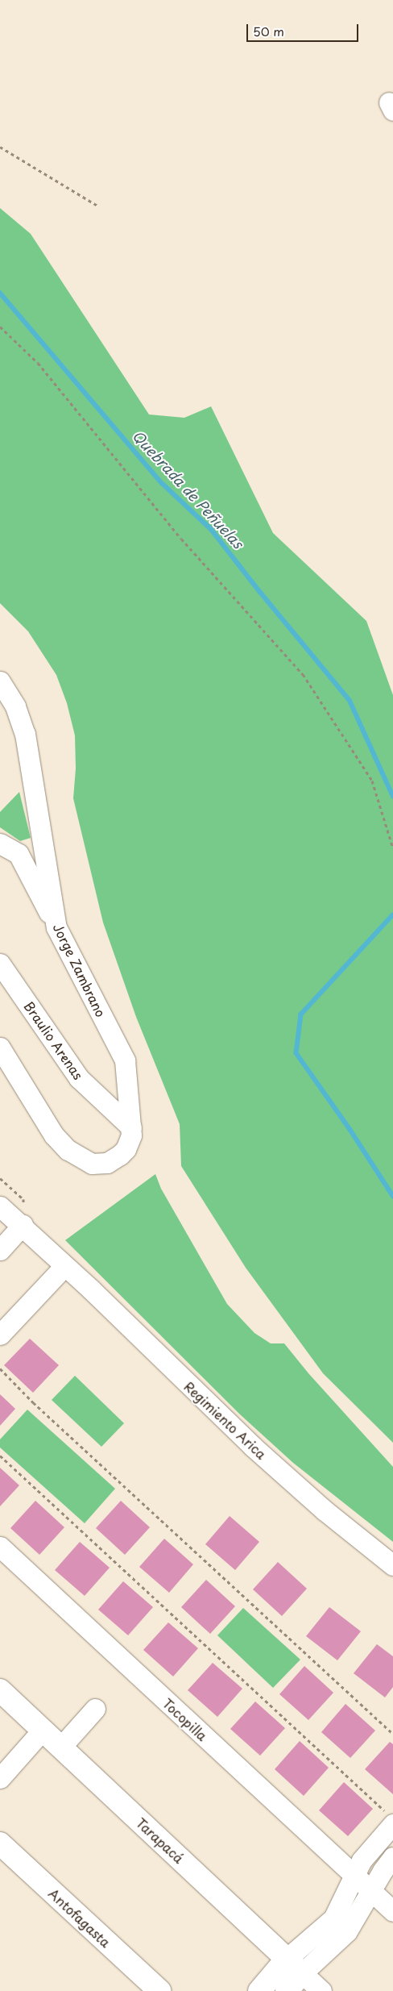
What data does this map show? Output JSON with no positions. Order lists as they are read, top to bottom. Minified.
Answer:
{"streets":{"main road":["Tarapacá","Antofagasta"],"street":["Jorge Zambrano","Braulio Arenas","Regimiento Arica","Tocopilla"]},"crossings":[["Jorge Zambrano","Braulio Arenas"]],"water":["Quebrada de Peñuelas"],"scale_bar":"50 m"}
